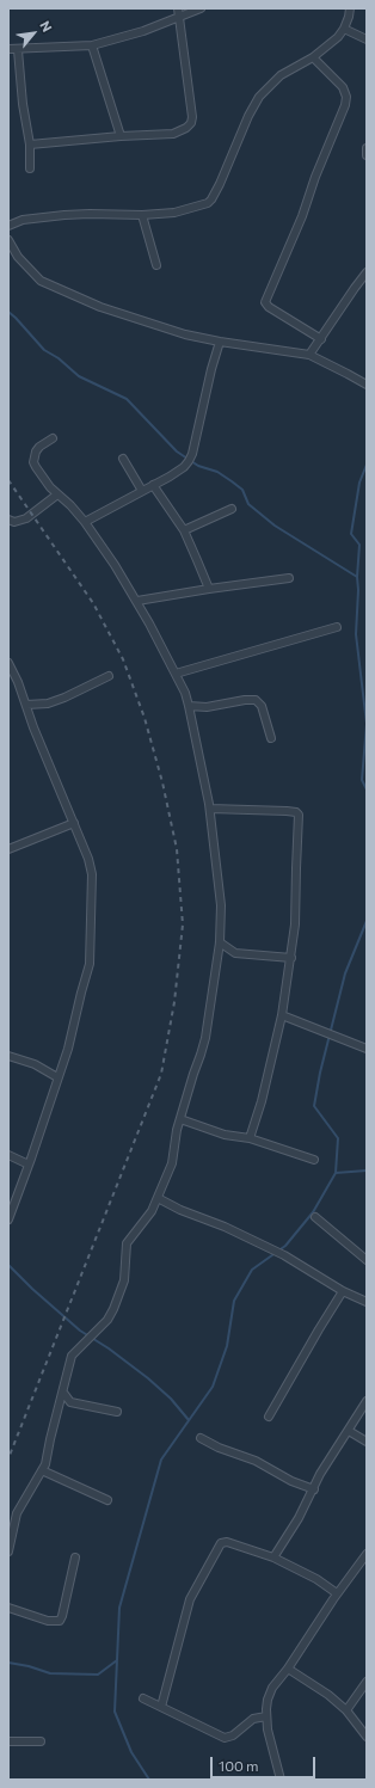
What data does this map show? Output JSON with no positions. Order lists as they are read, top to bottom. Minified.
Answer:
{"scale_bar":"100 m","north":"top right"}
